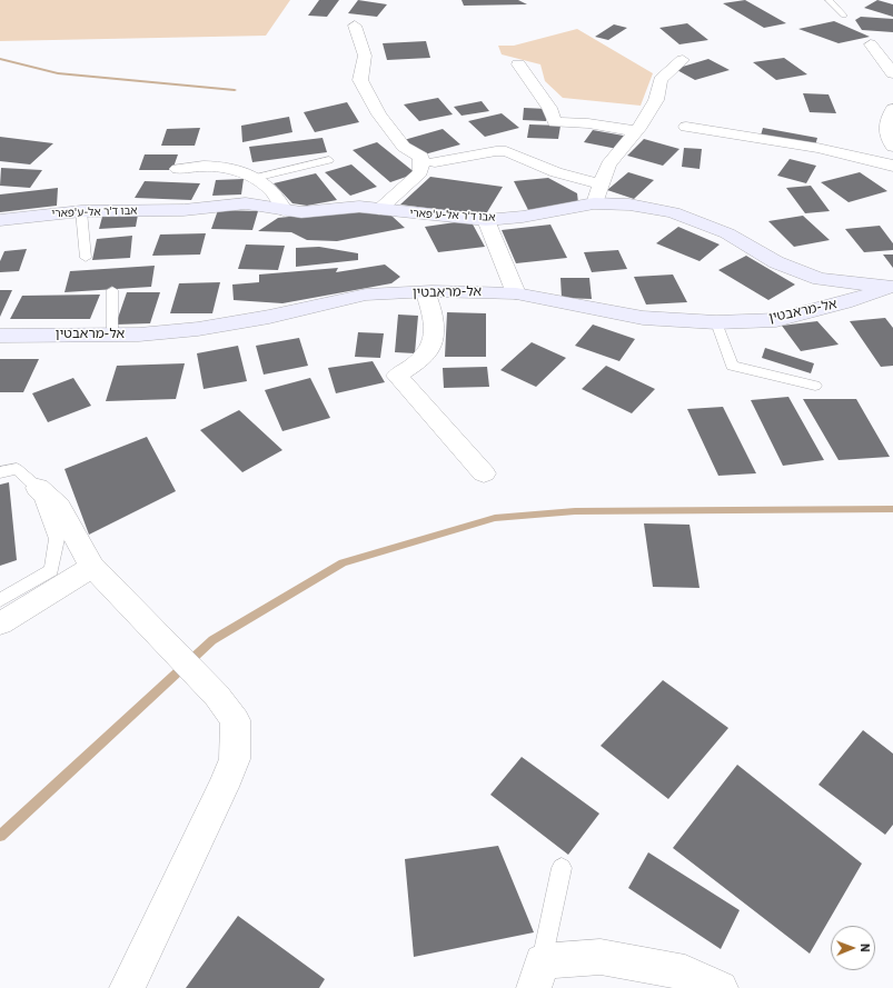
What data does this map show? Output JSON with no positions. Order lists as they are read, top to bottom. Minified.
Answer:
{"streets":{"street":["אבו ד'ר אל-ע'פארי","אל-מראבטין"]},"crossings":[["אבו ד'ר אל-ע'פארי","אל-מראבטין"]],"north":"right"}
